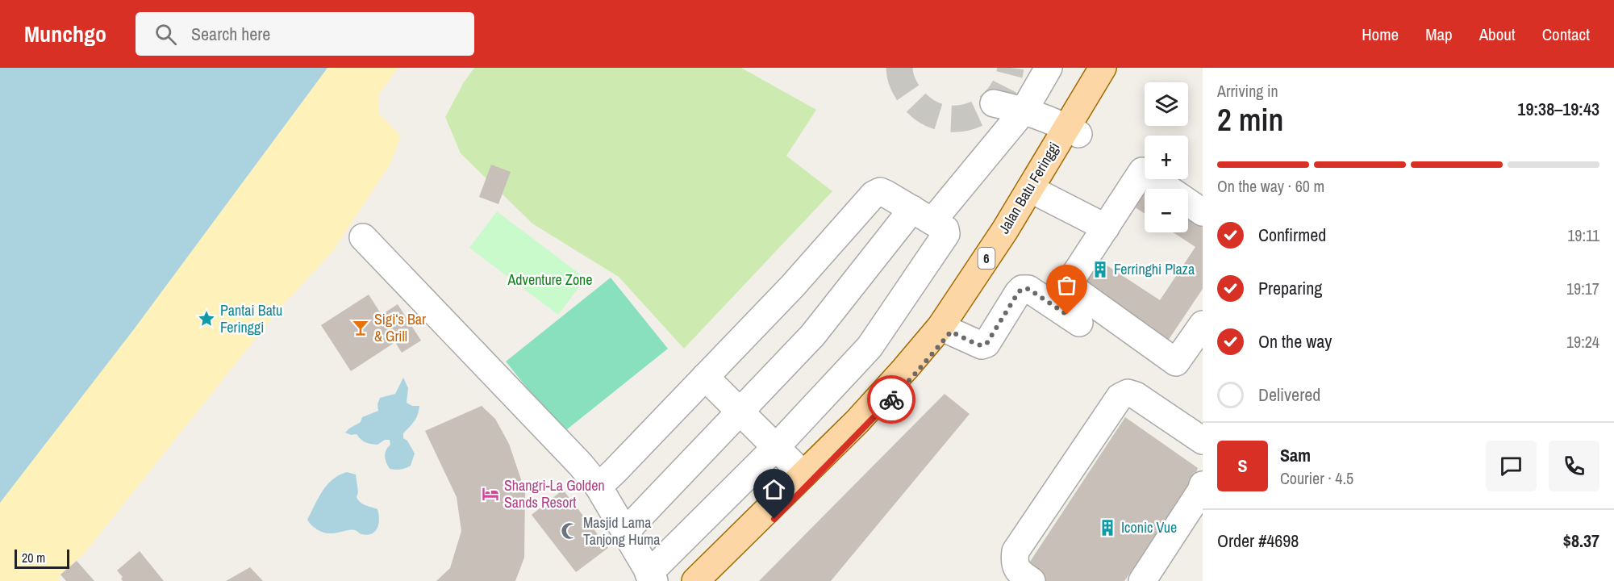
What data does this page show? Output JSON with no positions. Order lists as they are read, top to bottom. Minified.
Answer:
{"streets":{"main road":["Jalan Batu Feringgi","6"]},"parks":["Adventure Zone"],"places":{"building":["Ferringhi Plaza","Iconic Vue"],"place":["Pantai Batu Feringgi"],"bar":["Sigi‘s Bar & Grill"],"hotel":["Shangri-La Golden Sands Resort"],"mosque":["Masjid Lama Tanjong Huma"]},"scale_bar":"20 m","page":{"header":"Munchgo","search":"Search here","nav":["Home","Map","About","Contact"],"heading":["2 min","Arriving in","19:38–19:43"],"panel":["Sam","Courier · 4.5","Order #4698","$8.37"],"map_buttons":["+","−"],"bar":"On the way · 60 m","list":[["Confirmed","19:11"],["Preparing","19:17"],["On the way","19:24"],"Delivered"],"round":"S","scale":"20 m"}}
